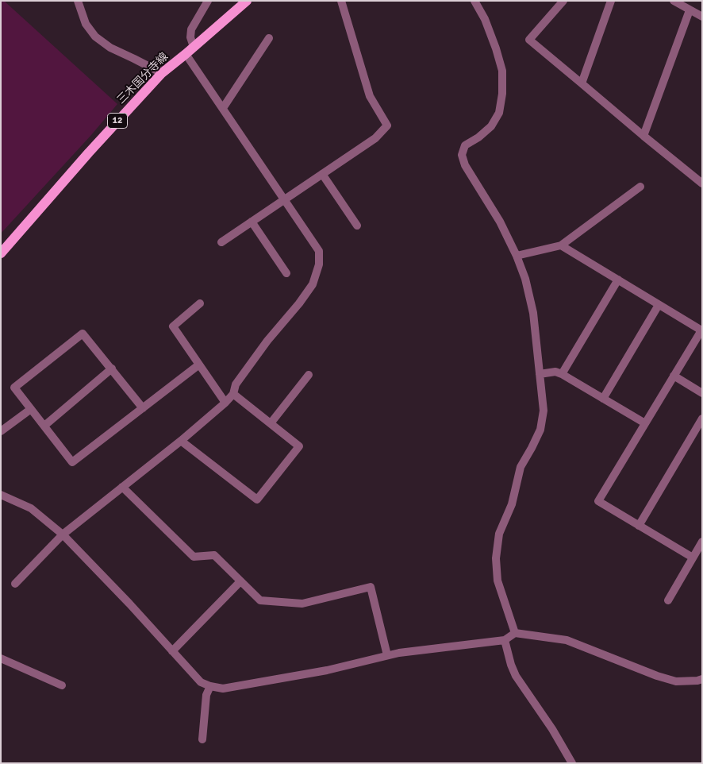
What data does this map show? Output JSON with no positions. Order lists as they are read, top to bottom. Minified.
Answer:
{"streets":{"main road":["三木国分寺線","12"]}}
